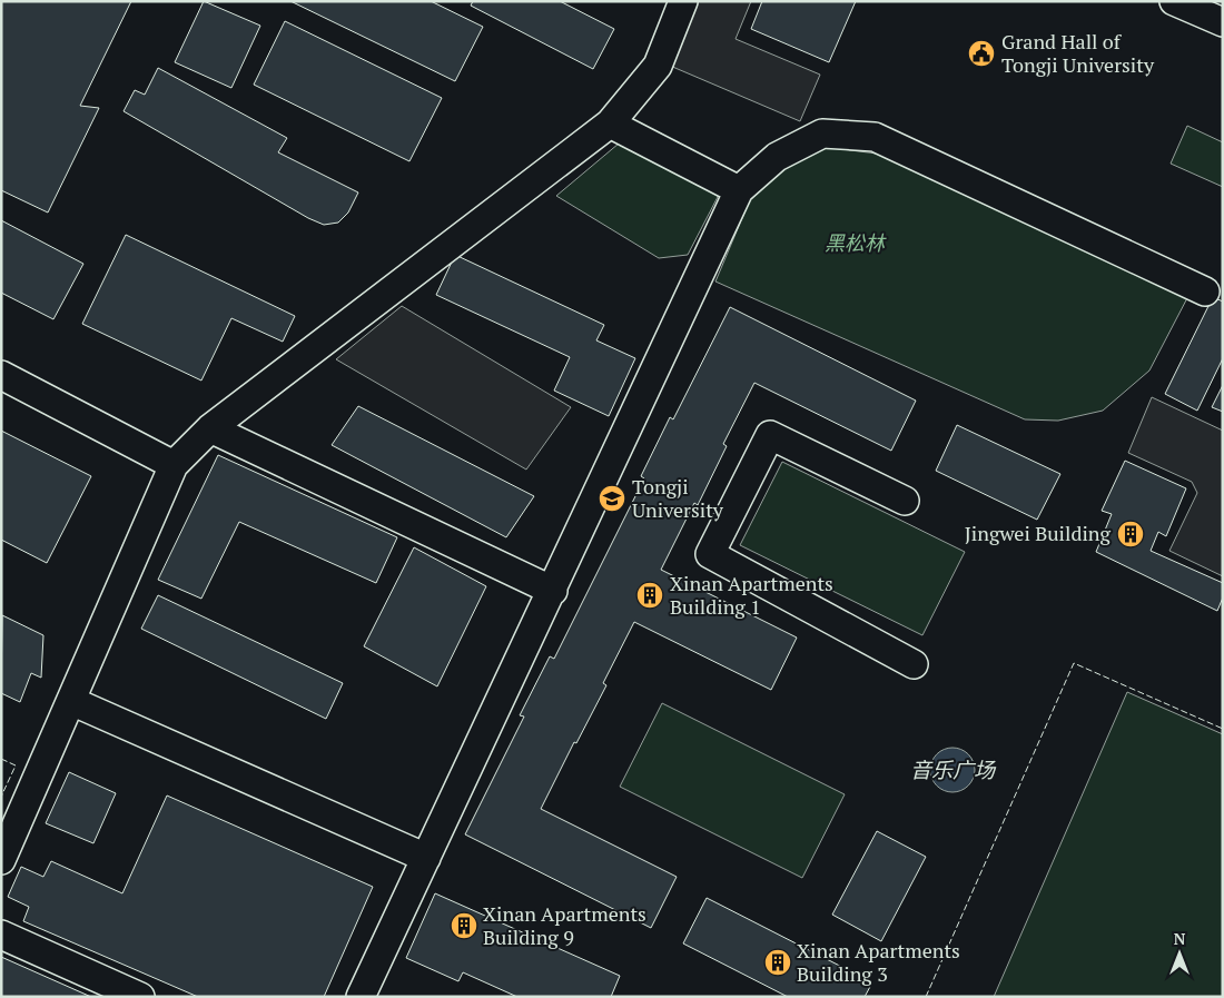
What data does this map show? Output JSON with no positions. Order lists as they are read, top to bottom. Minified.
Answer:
{"water":["音乐广场"],"parks":["黑松林"],"places":{"public building":["Grand Hall of Tongji University"],"school or university":["Tongji University"],"building":["Jingwei Building","Xinan Apartments Building 1","Xinan Apartments Building 9","Xinan Apartments Building 3"]},"north":"top"}
